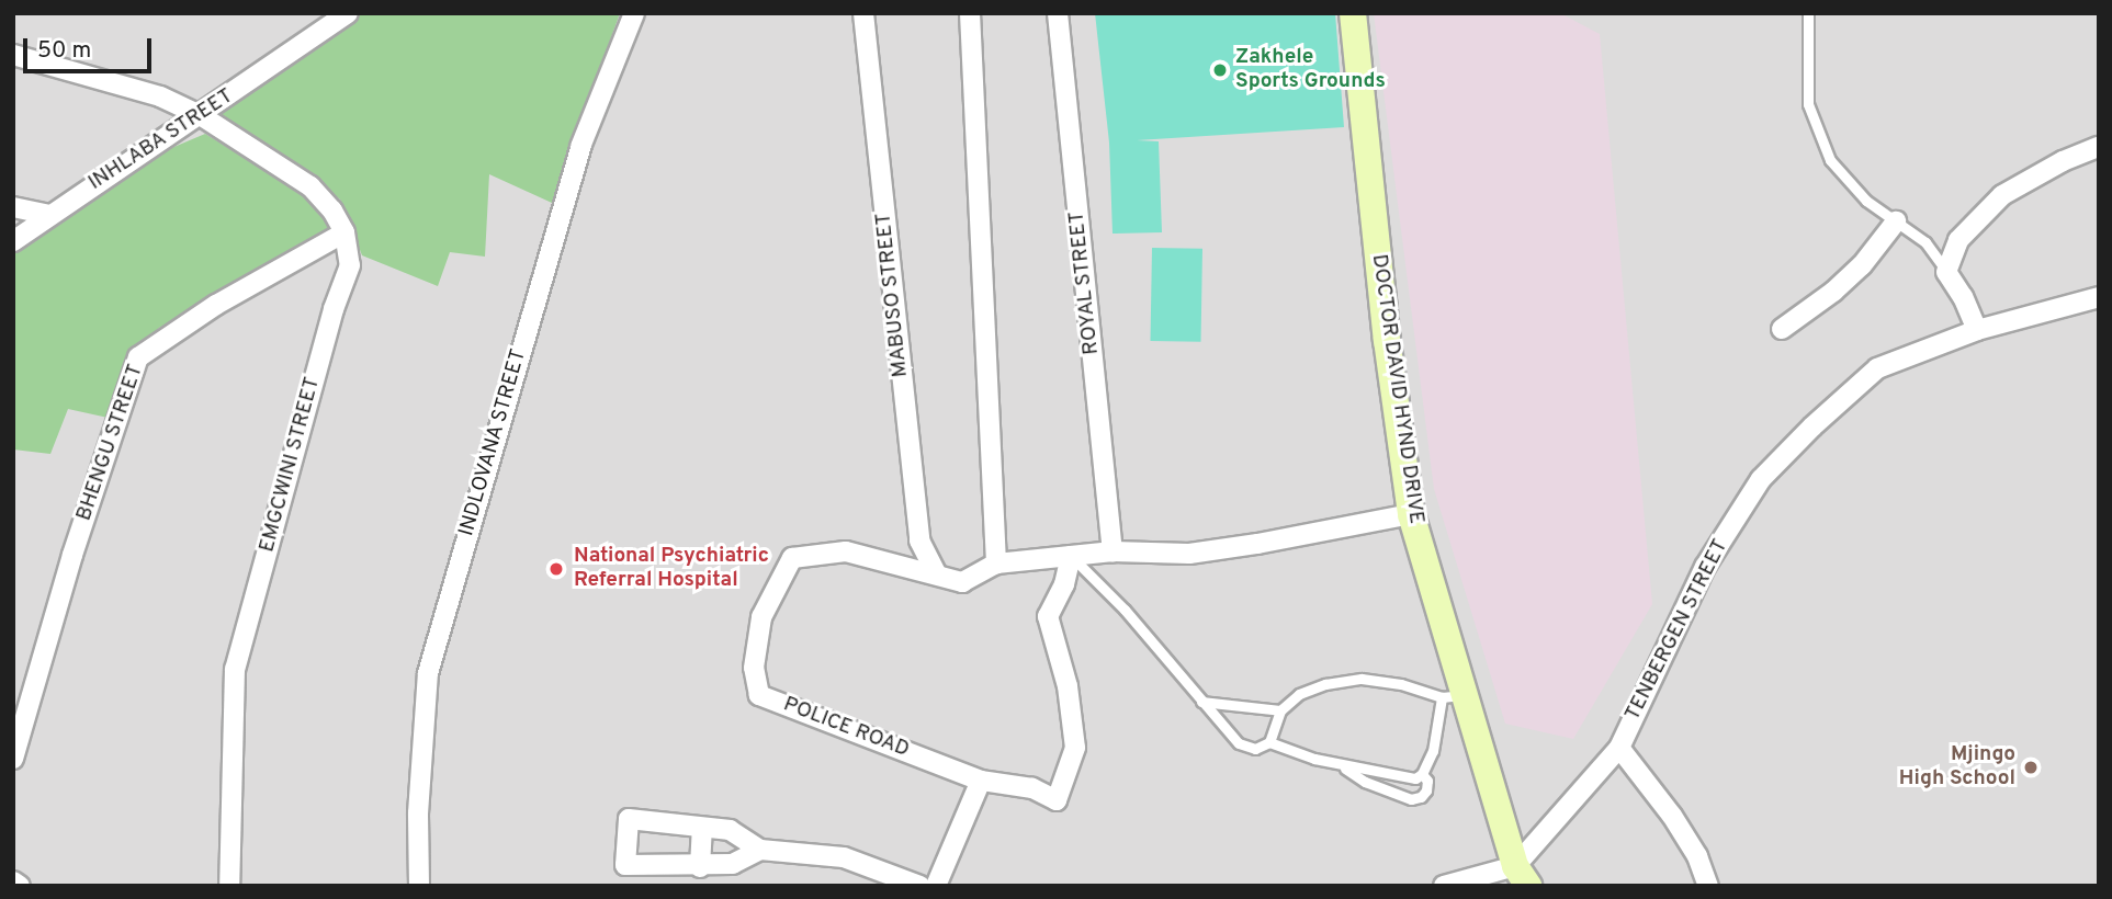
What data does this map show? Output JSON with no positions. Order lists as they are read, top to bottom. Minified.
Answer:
{"streets":{"main road":["DOCTOR DAVID HYND DRIVE"],"street":["INHLABA STREET","ROYAL STREET","MABUSO STREET","BHENGU STREET","INDLOVANA STREET","EMGCWINI STREET","TENBERGEN STREET","POLICE ROAD"]},"crossings":[["INHLABA STREET","EMGCWINI STREET"],["ROYAL STREET","POLICE ROAD"],["MABUSO STREET","POLICE ROAD"],["DOCTOR DAVID HYND DRIVE","TENBERGEN STREET"],["DOCTOR DAVID HYND DRIVE","POLICE ROAD"],["BHENGU STREET","EMGCWINI STREET"]],"places":["Zakhele Sports Grounds","National Psychiatric Referral Hospital","Mjingo High School"],"scale_bar":"50 m"}
